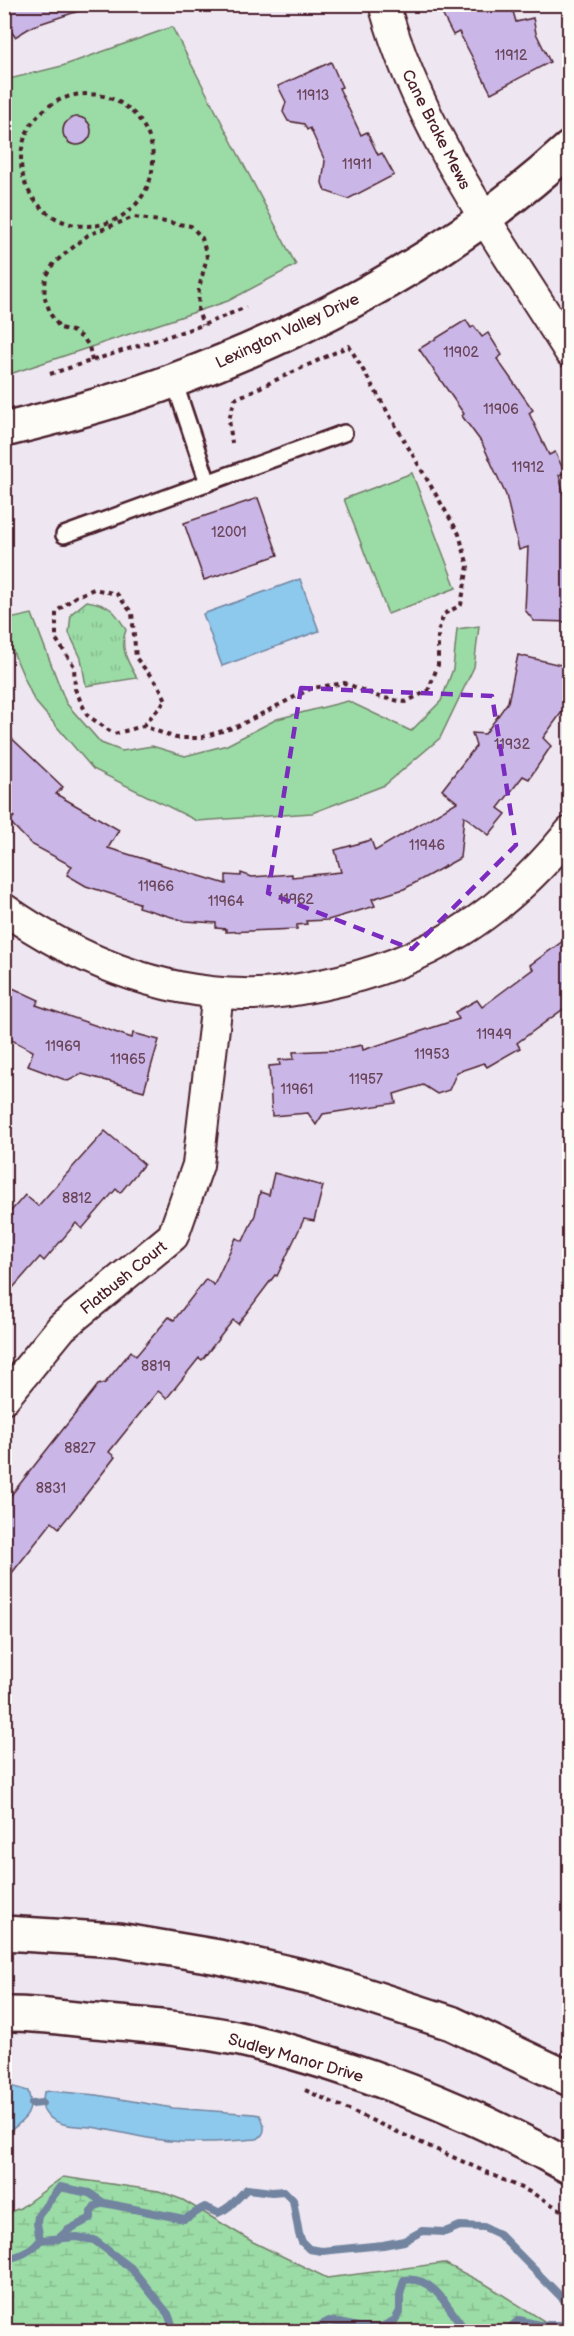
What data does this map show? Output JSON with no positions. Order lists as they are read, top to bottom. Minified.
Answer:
{"streets":{"main road":["Lexington Valley Drive","Sudley Manor Drive"],"street":["Cane Brake Mews","Flatbush Court"]},"crossings":[["Cane Brake Mews","Lexington Valley Drive"]],"house_numbers":["11912","11913","11911","11902","11906","11912","12001","11932","11946","11966","11962","11964","11949","11969","11953","11965","11957","11961","8812","8819","8827","8831"]}
